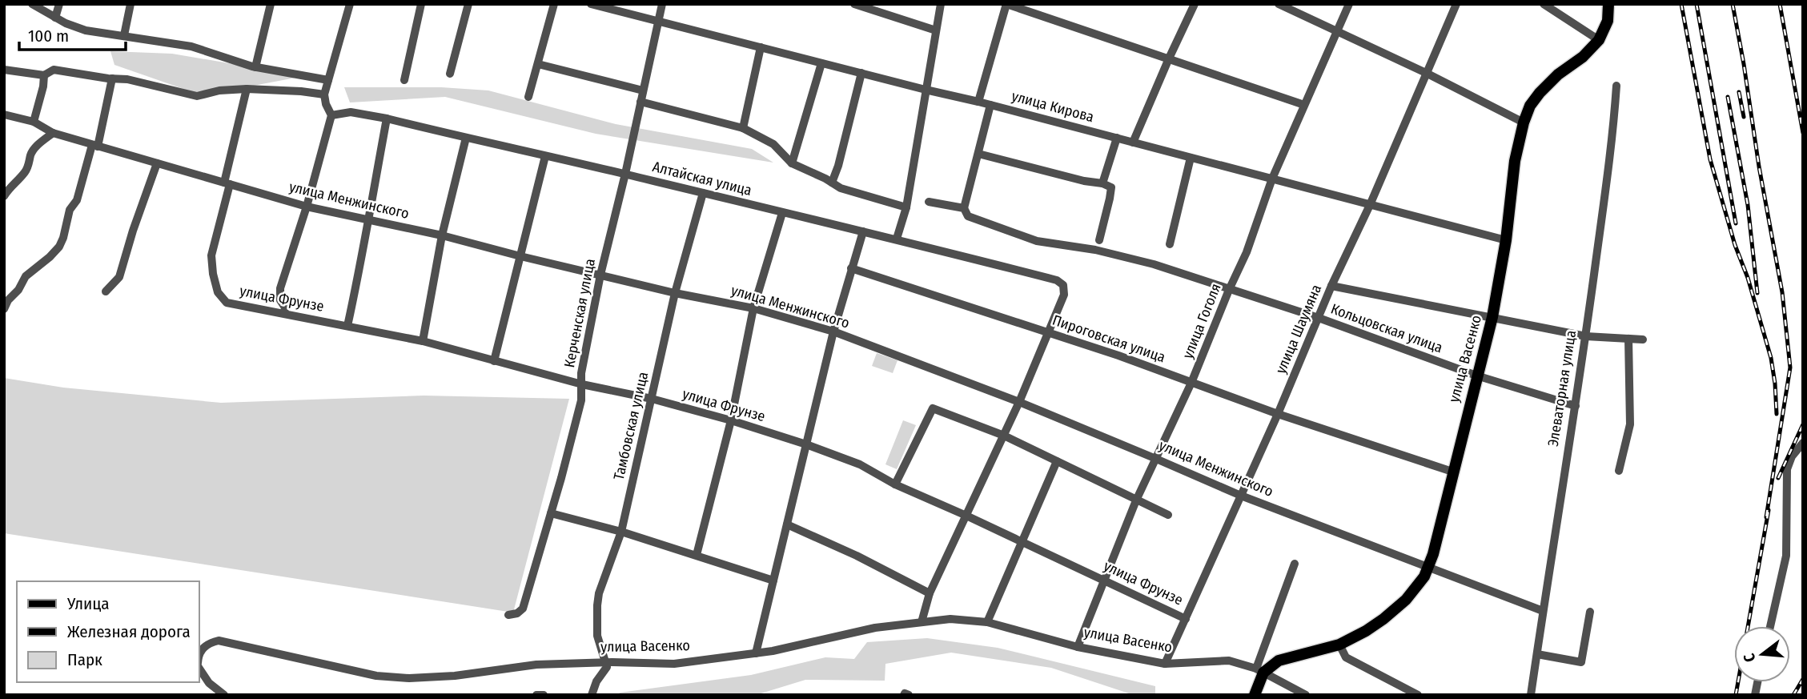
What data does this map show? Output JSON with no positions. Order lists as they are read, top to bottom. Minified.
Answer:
{"streets":{"main road":["улица Васенко"],"street":["улица Кирова","Алтайская улица","улица Менжинского","улица Фрунзе","Керченская улица","улица Гоголя","Кольцовская улица","улица Шаумяна","Пироговская улица","Элеваторная улица","Тамбовская улица"]},"crossings":[["улица Кирова","Керченская улица"],["улица Кирова","улица Гоголя"],["улица Кирова","улица Шаумяна"],["улица Кирова","улица Васенко"],["Алтайская улица","Керченская улица"],["Алтайская улица","Пироговская улица"],["Алтайская улица","Тамбовская улица"],["улица Менжинского","улица Фрунзе"],["улица Менжинского","Керченская улица"],["улица Менжинского","улица Гоголя"],["улица Менжинского","улица Шаумяна"],["улица Менжинского","улица Васенко"],["улица Менжинского","Элеваторная улица"],["улица Менжинского","Тамбовская улица"],["улица Фрунзе","Керченская улица"],["улица Фрунзе","улица Гоголя"],["улица Фрунзе","улица Шаумяна"],["улица Фрунзе","Тамбовская улица"],["улица Гоголя","Кольцовская улица"],["улица Гоголя","Пироговская улица"],["улица Гоголя","улица Васенко"],["Кольцовская улица","улица Шаумяна"],["Кольцовская улица","улица Васенко"],["Кольцовская улица","Элеваторная улица"],["улица Шаумяна","Пироговская улица"],["улица Шаумяна","улица Васенко"],["Пироговская улица","улица Васенко"],["улица Васенко","Тамбовская улица"]],"legend":["Улица","Железная дорога","Парк"],"scale_bar":"100 m","north":"left"}
